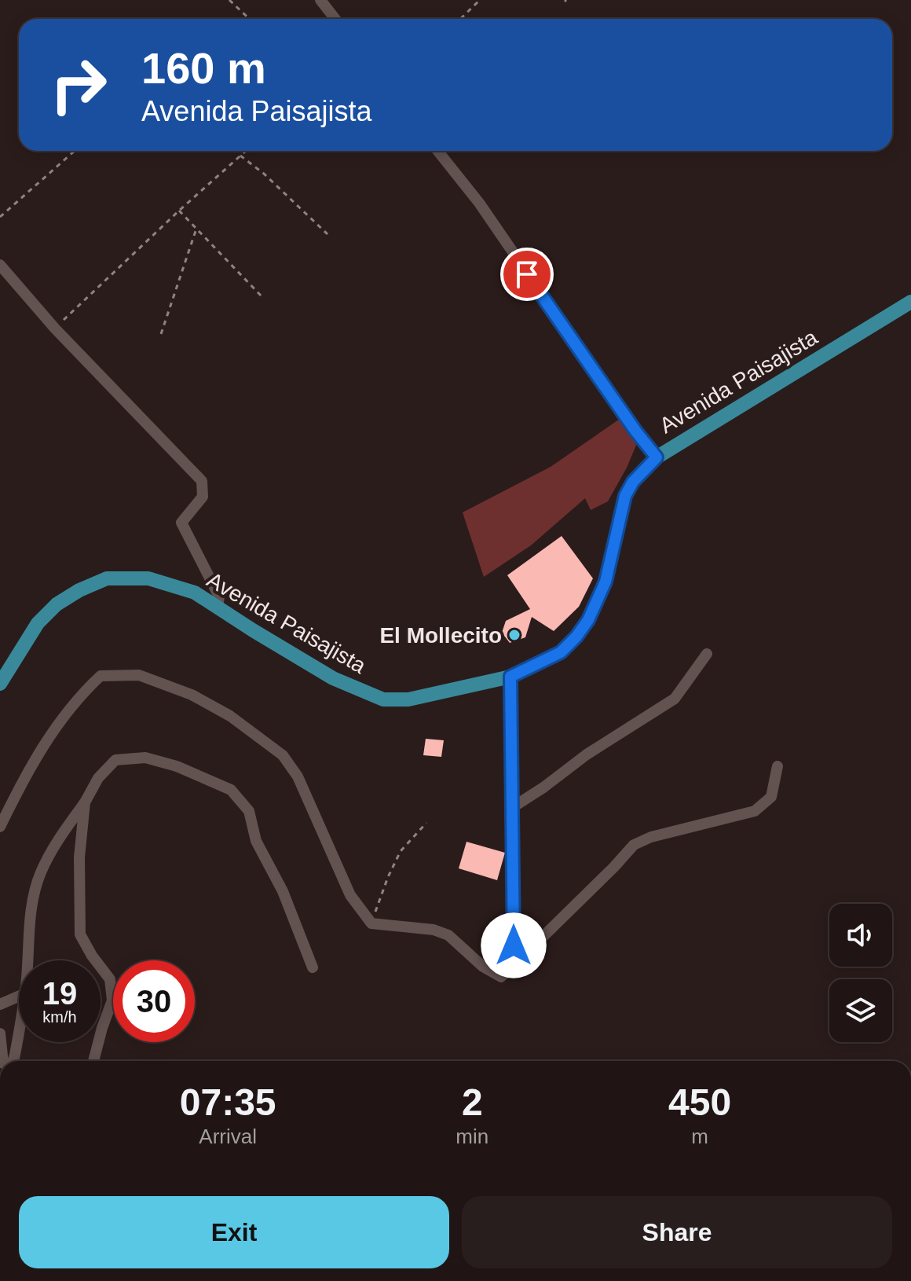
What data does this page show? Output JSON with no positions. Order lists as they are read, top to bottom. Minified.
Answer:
{"streets":{"main road":["Avenida Paisajista"]},"places":["El Mollecito"],"page":{"turn":["160 m","Avenida Paisajista"],"speed":"19 km/h","limit":"30","eta":["07:35","Arrival","2","min","450","m"],"buttons":["Exit","Share"]}}
